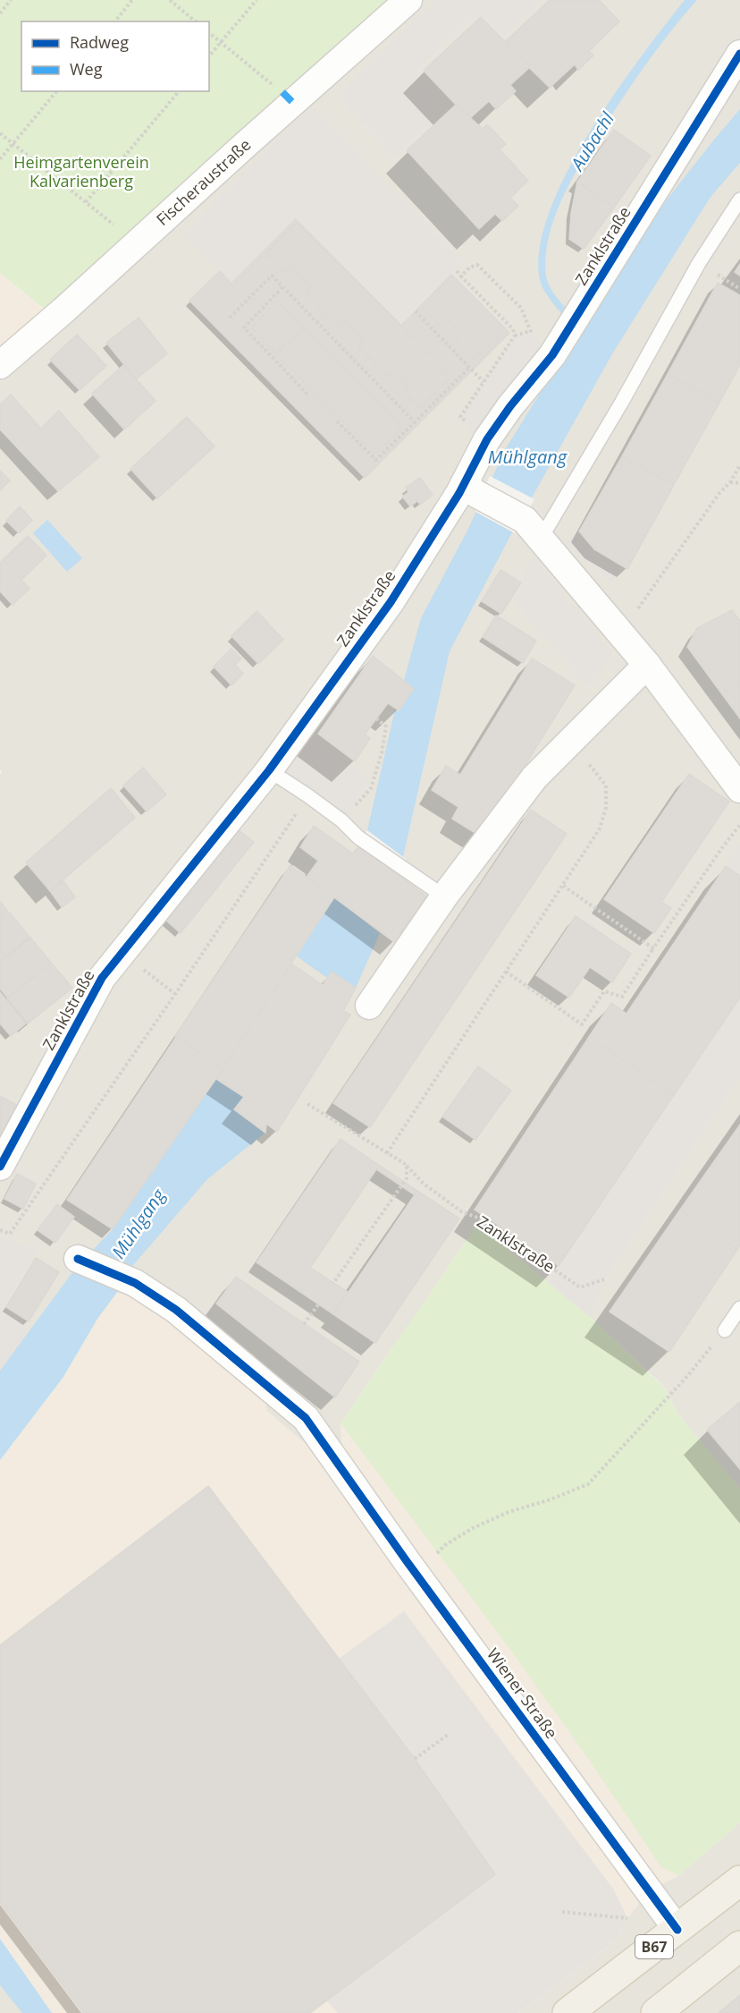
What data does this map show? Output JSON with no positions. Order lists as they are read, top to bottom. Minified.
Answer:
{"streets":{"main road":["B67"],"street":["Fischeraustraße","Zanklstraße","Wiener Straße"]},"crossings":[["Wiener Straße","B67"]],"water":["Aubachl","Mühlgang"],"parks":["Heimgartenverein Kalvarienberg"],"legend":["Radweg","Weg"]}
